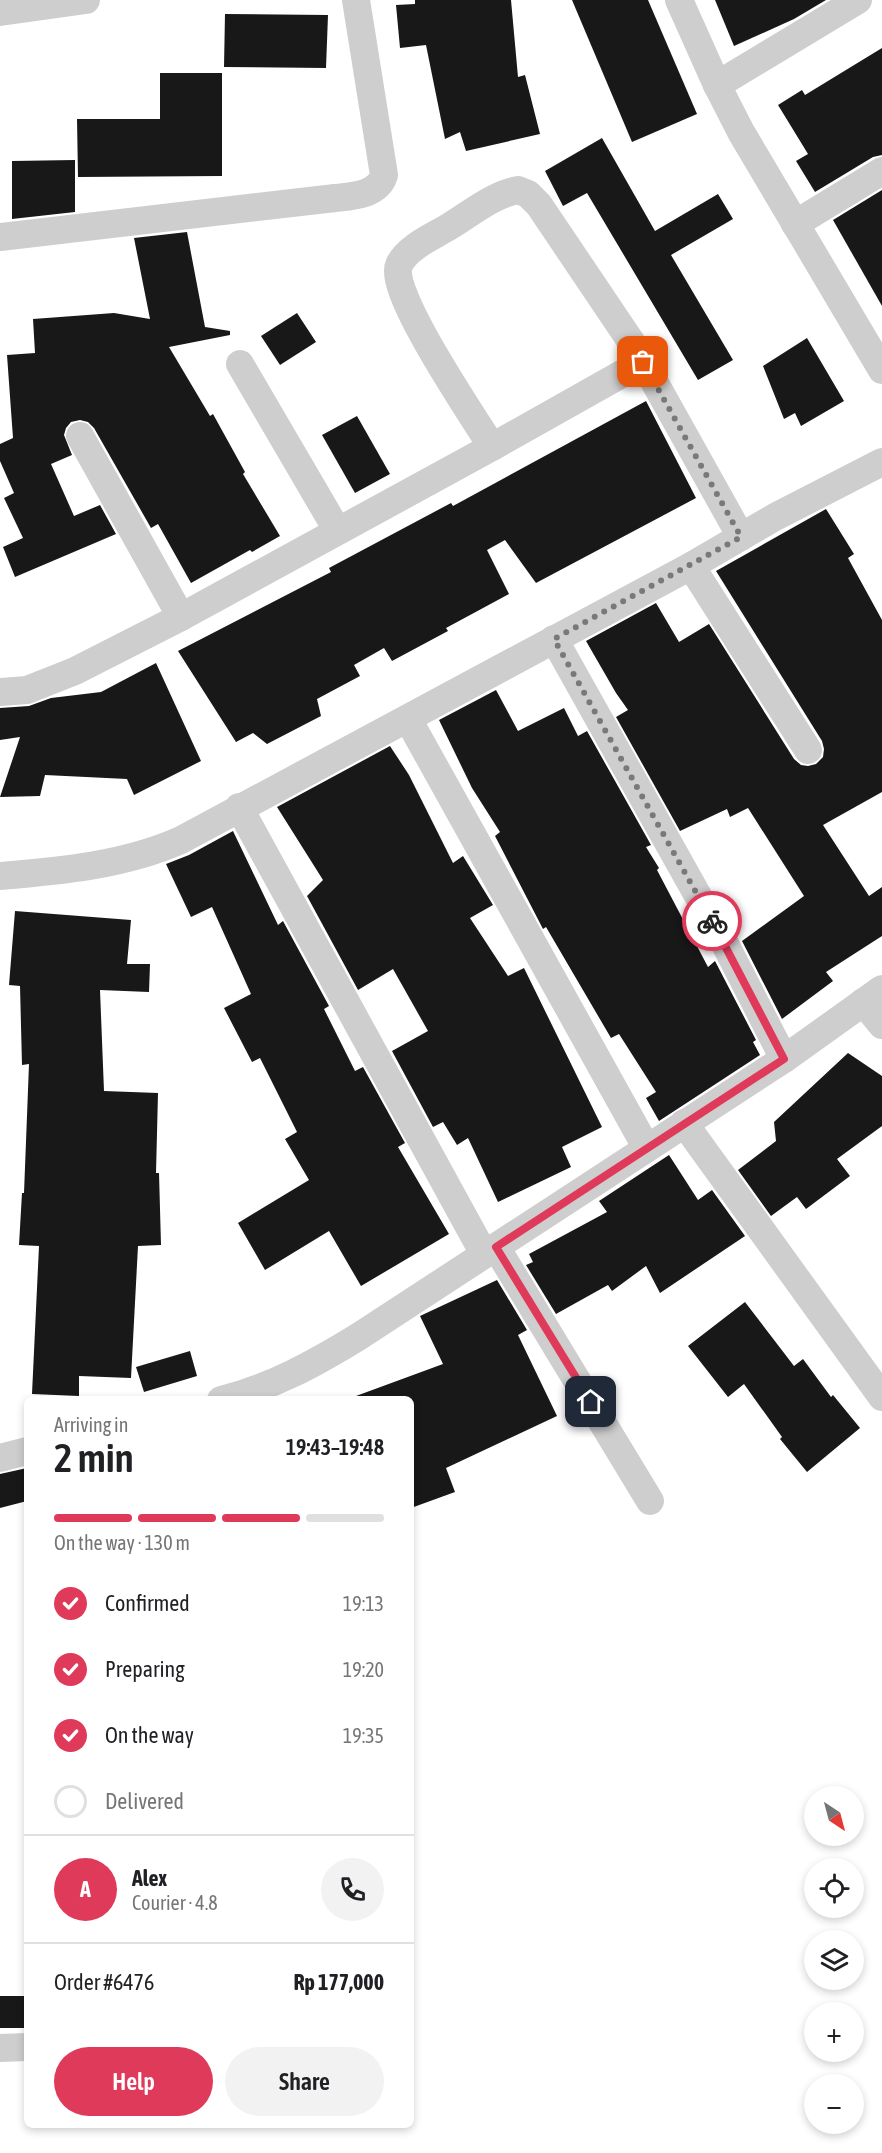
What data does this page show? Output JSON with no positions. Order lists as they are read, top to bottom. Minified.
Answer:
{"north":"bottom right","page":{"heading":["2 min","Arriving in","19:43–19:48"],"panel":["Alex","Courier · 4.8","Order #6476","Rp 177,000"],"bar":"On the way · 130 m","list":[["Confirmed","19:13"],["Preparing","19:20"],["On the way","19:35"],"Delivered"],"map_buttons":["+","−"],"round":"A","buttons":["Help","Share"]}}
